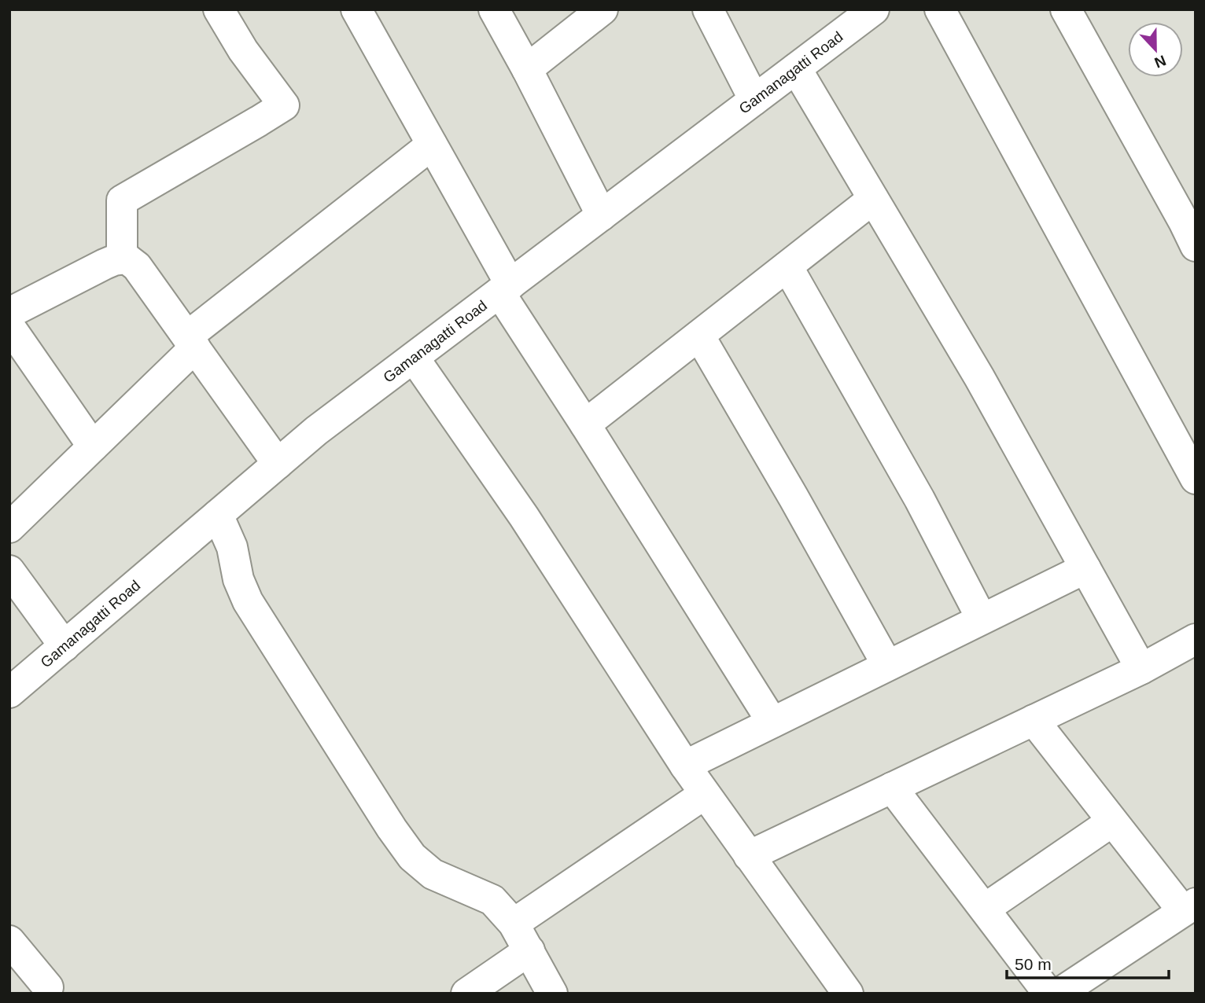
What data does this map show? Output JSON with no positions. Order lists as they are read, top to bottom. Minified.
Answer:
{"streets":{"street":["Gamanagatti Road"]},"scale_bar":"50 m","north":"bottom"}
